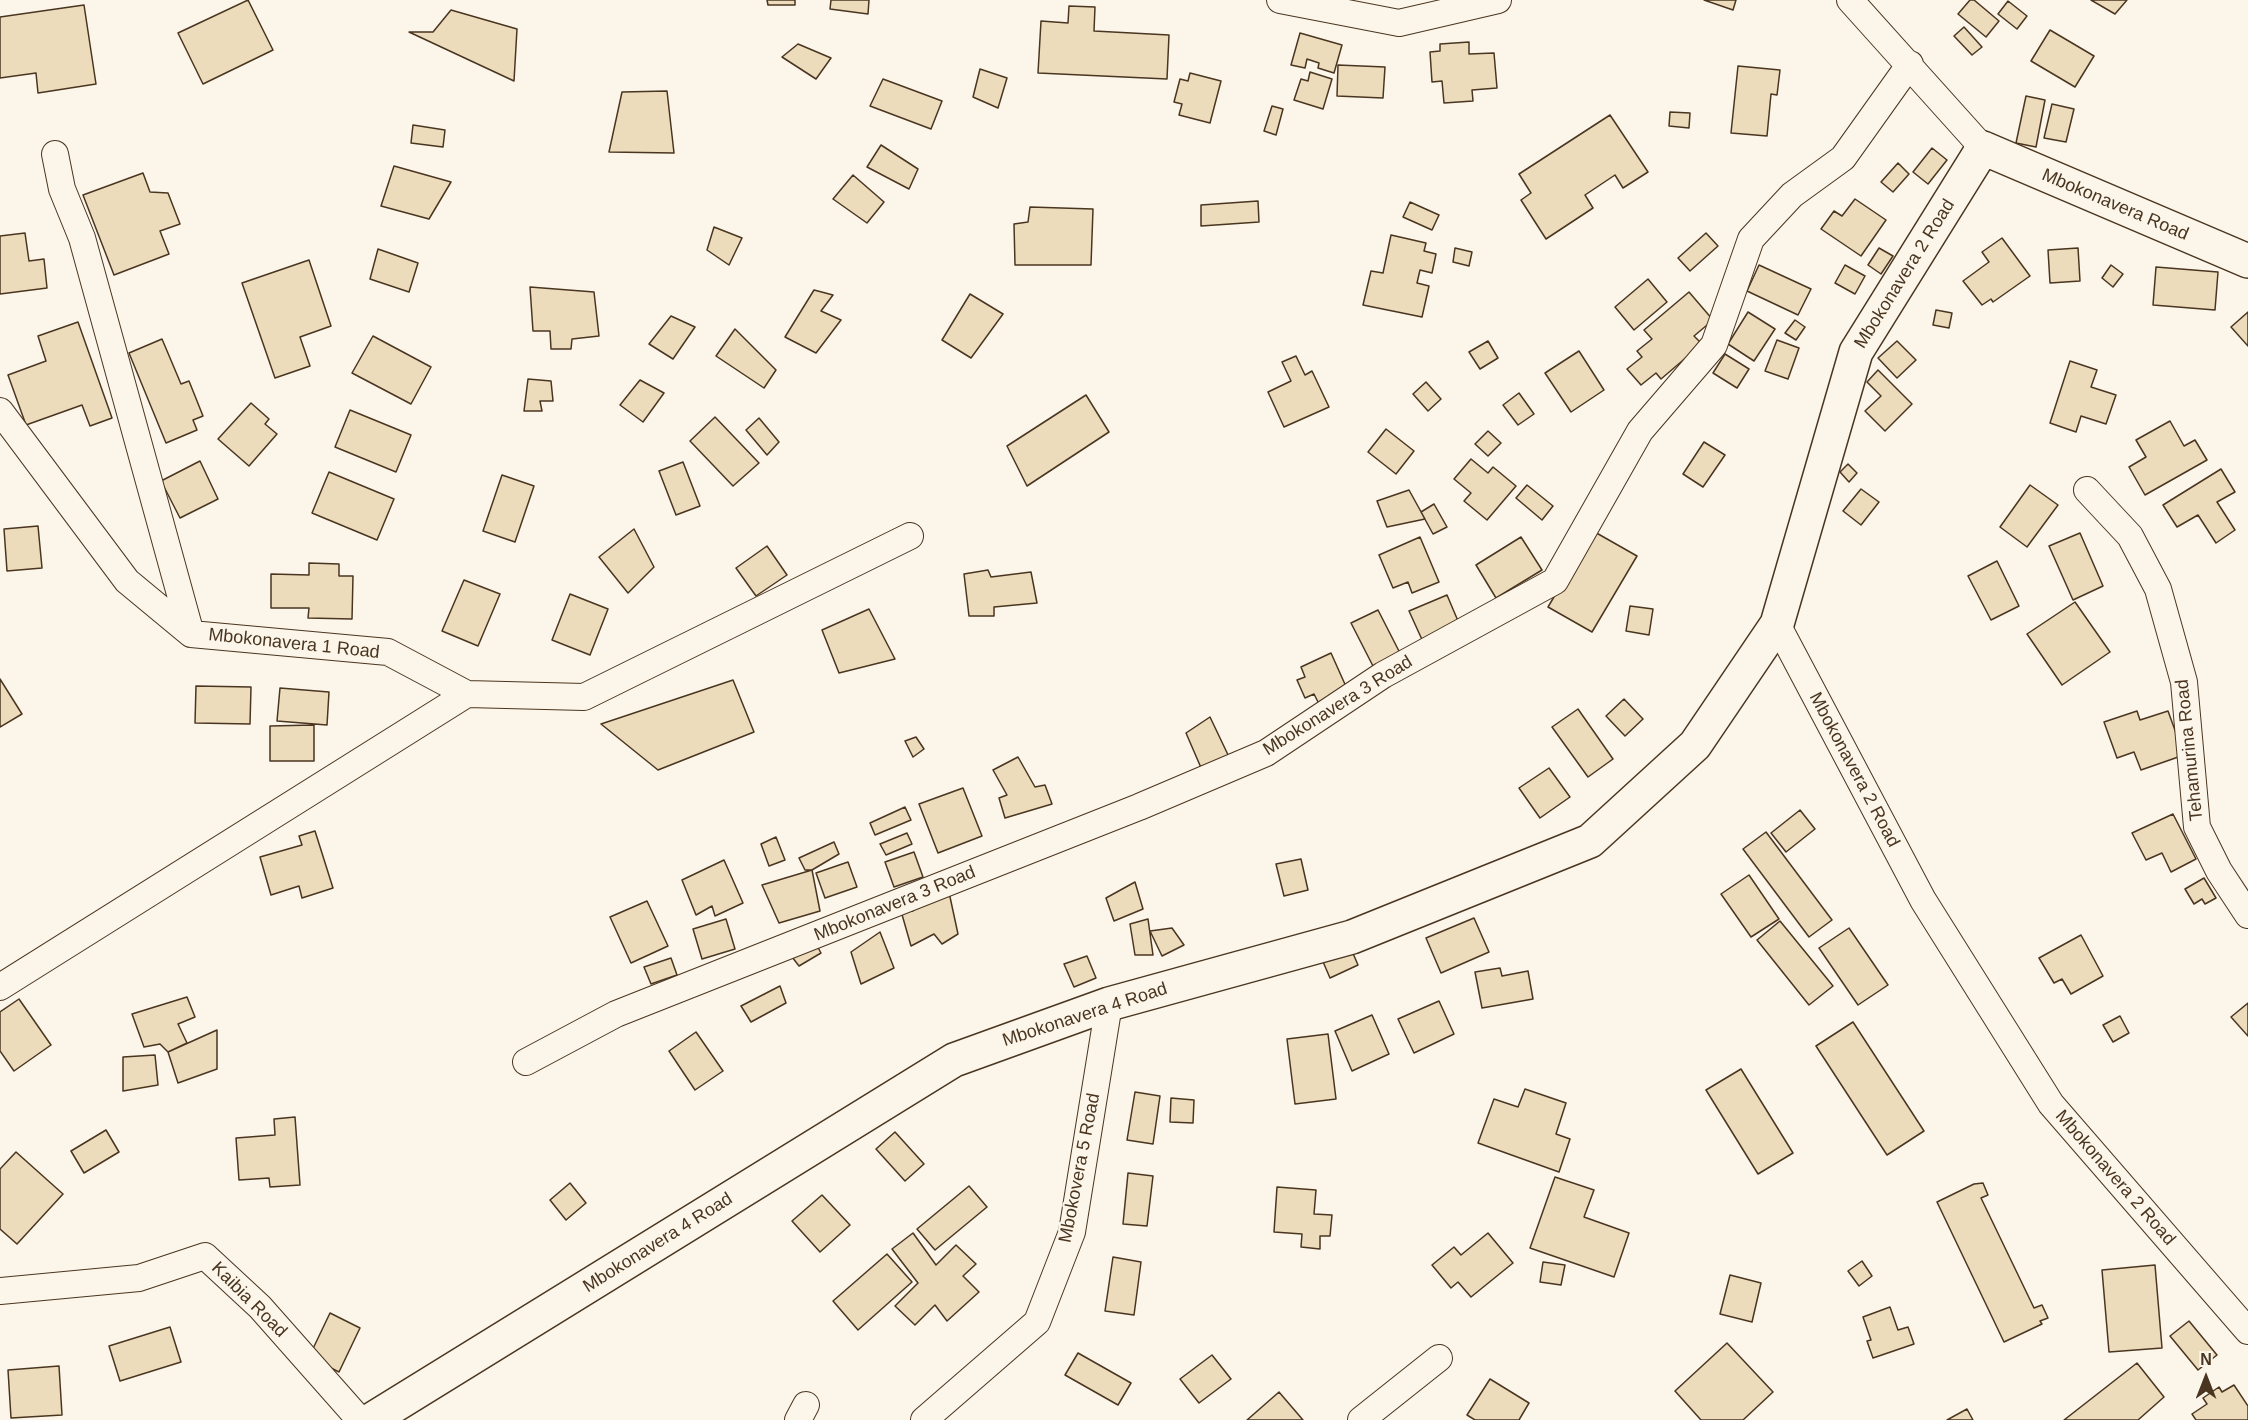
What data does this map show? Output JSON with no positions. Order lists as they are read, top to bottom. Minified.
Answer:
{"streets":{"street":["Mbokonavera Road","Mbokonavera 2 Road","Mbokonavera 1 Road","Mbokonavera 3 Road","Tehamurina Road","Mbokonavera 4 Road","Mbokovera 5 Road","Kaibia Road"]},"crossings":[["Mbokonavera Road","Mbokonavera 2 Road"],["Mbokonavera 2 Road","Mbokonavera 4 Road"],["Mbokonavera 4 Road","Mbokovera 5 Road"]],"north":"top"}
